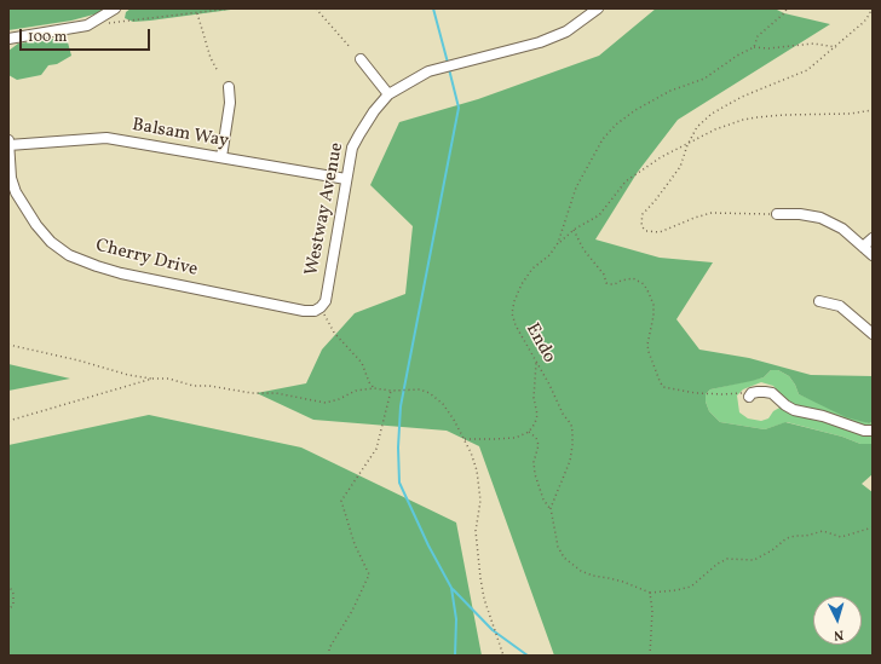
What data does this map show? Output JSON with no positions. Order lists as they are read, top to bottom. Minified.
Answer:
{"streets":{"street":["Balsam Way","Westway Avenue","Cherry Drive"],"path":["Endo"]},"crossings":[["Balsam Way","Westway Avenue"],["Balsam Way","Cherry Drive"],["Westway Avenue","Cherry Drive"]],"scale_bar":"100 m","north":"bottom"}
